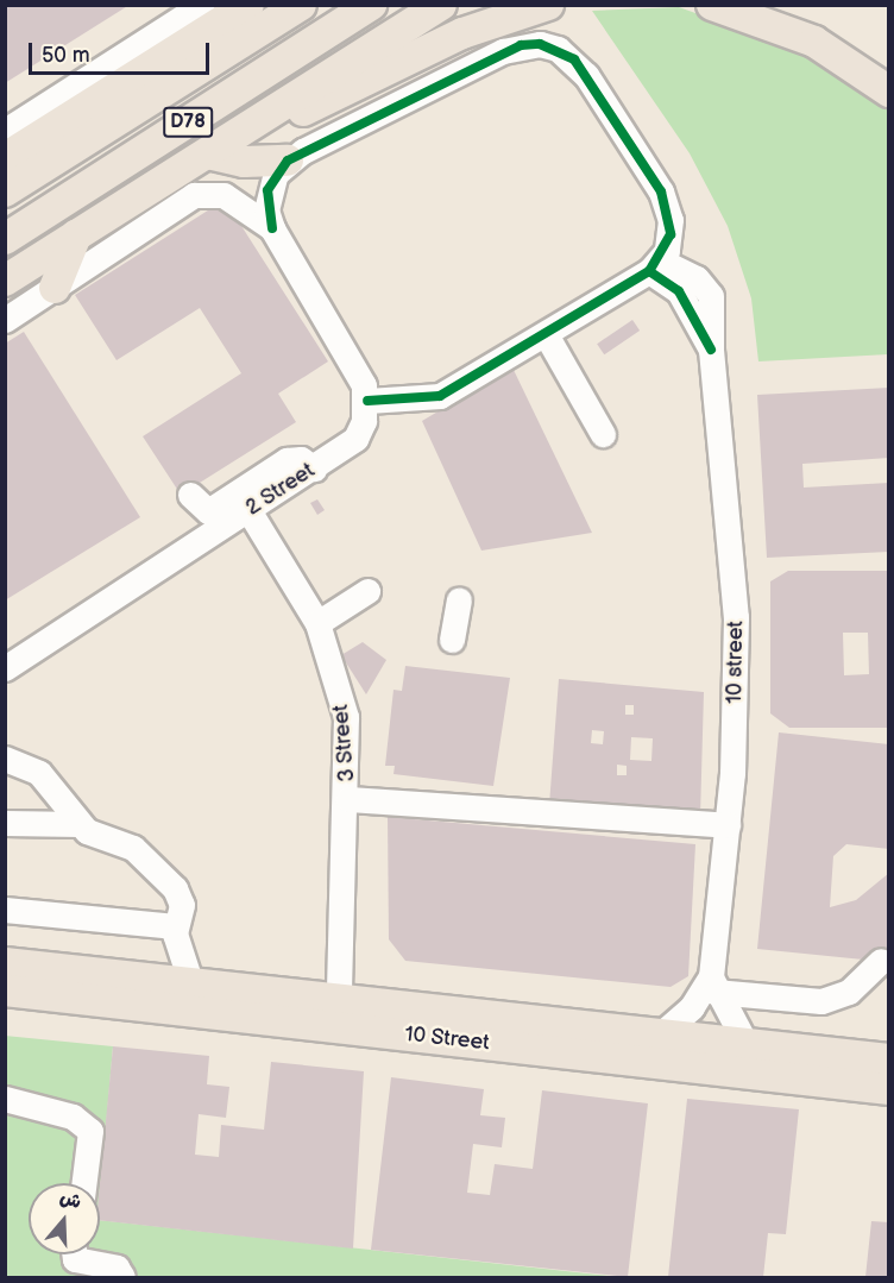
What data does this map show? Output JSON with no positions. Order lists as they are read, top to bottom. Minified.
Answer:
{"streets":{"main road":["D78","10 Street"],"street":["2 Street","10 street","3 Street"]},"crossings":[["2 Street","3 Street"],["3 Street","10 Street"]],"scale_bar":"50 m","north":"top"}
